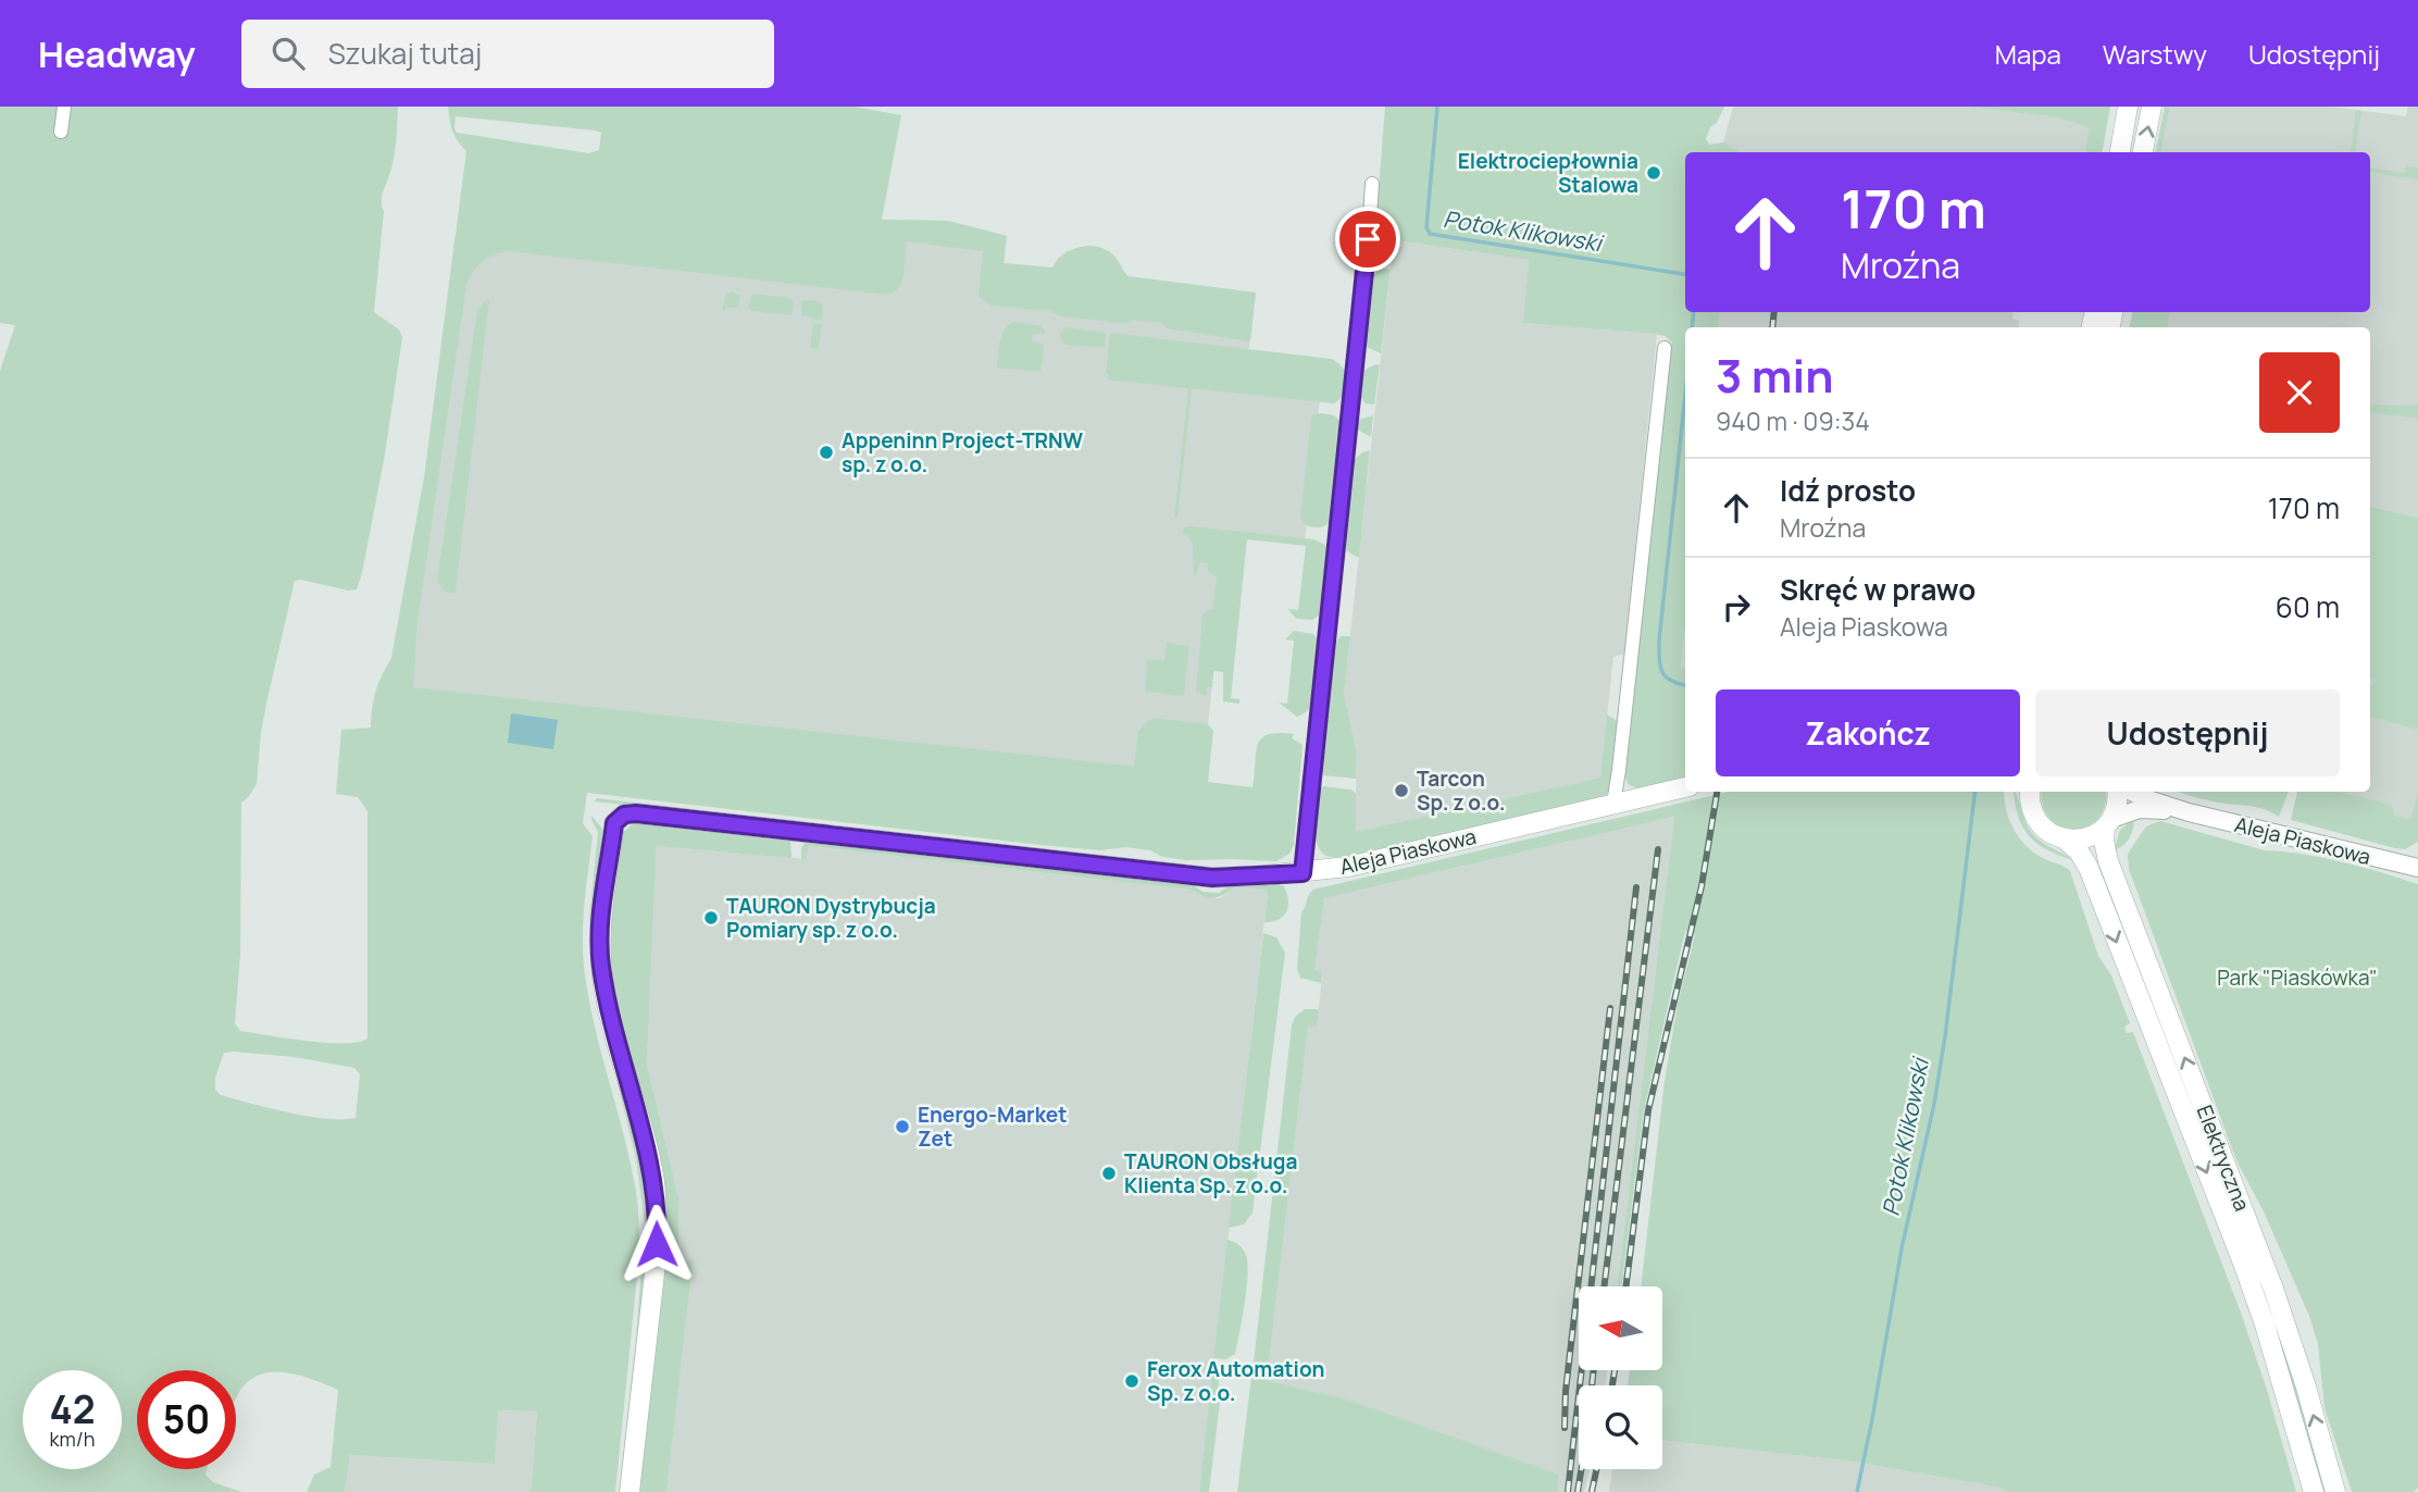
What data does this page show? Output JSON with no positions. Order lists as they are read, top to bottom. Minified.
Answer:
{"streets":{"main road":["Aleja Piaskowa","Elektryczna"]},"crossings":[["Aleja Piaskowa","Elektryczna"]],"water":["Potok Klikowski"],"parks":["Park \"Piaskówka\""],"places":["Elektrociepłownia Stalowa","Appeninn Project-TRNW sp. z o.o.","Tarcon Sp. z o.o.","TAURON Dystrybucja Pomiary sp. z o.o.","Energo-Market Zet","TAURON Obsługa Klienta Sp. z o.o.","Ferox Automation Sp. z o.o."],"north":"left","page":{"header":"Headway","search":"Szukaj tutaj","nav":["Mapa","Warstwy","Udostępnij"],"turn":["170 m","Mroźna"],"heading":["3 min","940 m · 09:34"],"list":[{"name":"Idź prosto","note":"Mroźna","value":"170 m"},{"name":"Skręć w prawo","note":"Aleja Piaskowa","value":"60 m"}],"buttons":["Zakończ","Udostępnij"],"speed":"42 km/h","limit":"50"}}
